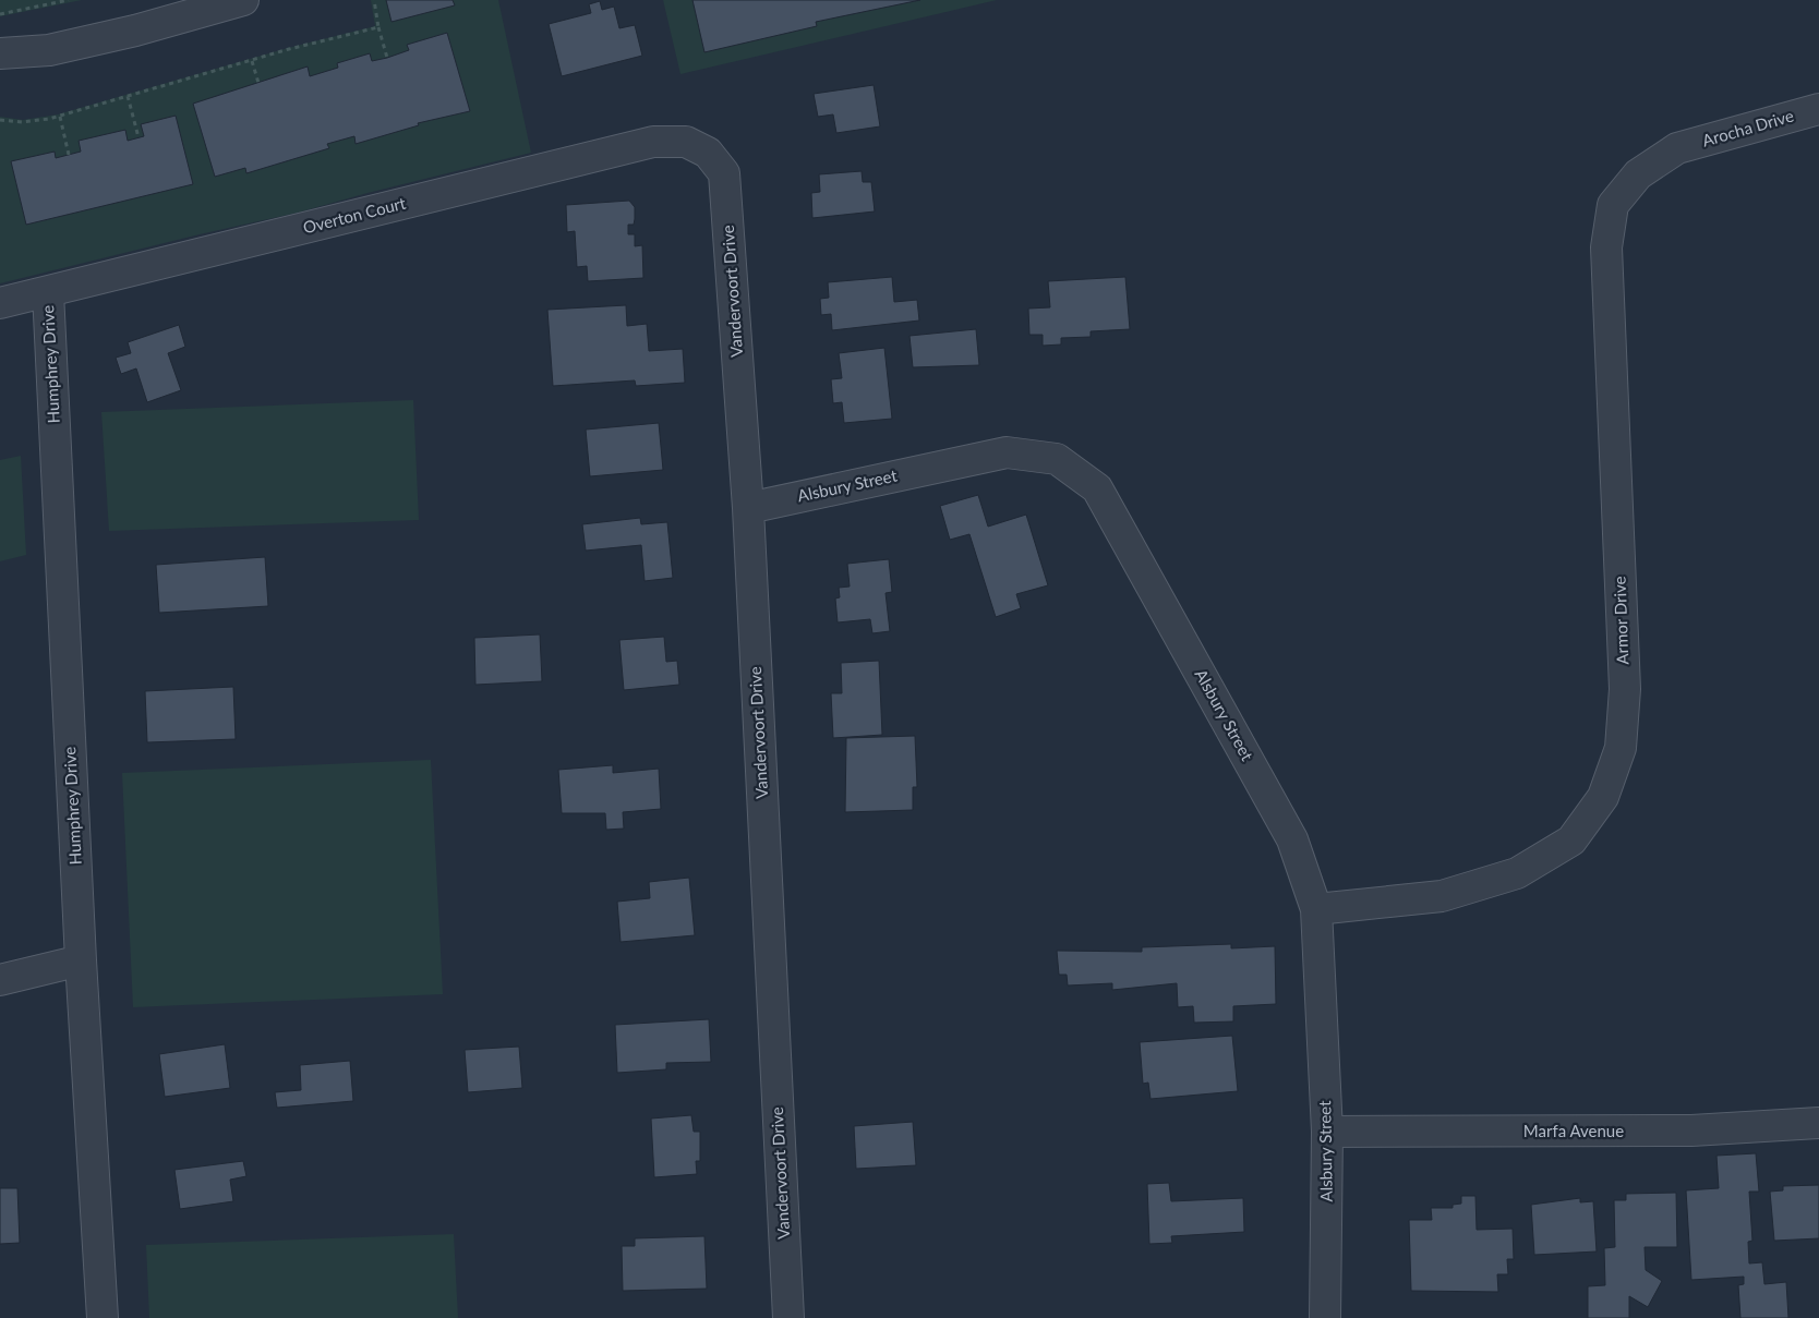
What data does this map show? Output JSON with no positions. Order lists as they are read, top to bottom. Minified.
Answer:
{"streets":{"street":["Arocha Drive","Overton Court","Vandervoort Drive","Humphrey Drive","Alsbury Street","Armor Drive","Marfa Avenue"]},"crossings":[["Arocha Drive","Armor Drive"],["Overton Court","Vandervoort Drive"],["Overton Court","Humphrey Drive"],["Vandervoort Drive","Alsbury Street"],["Alsbury Street","Armor Drive"],["Alsbury Street","Marfa Avenue"]]}
